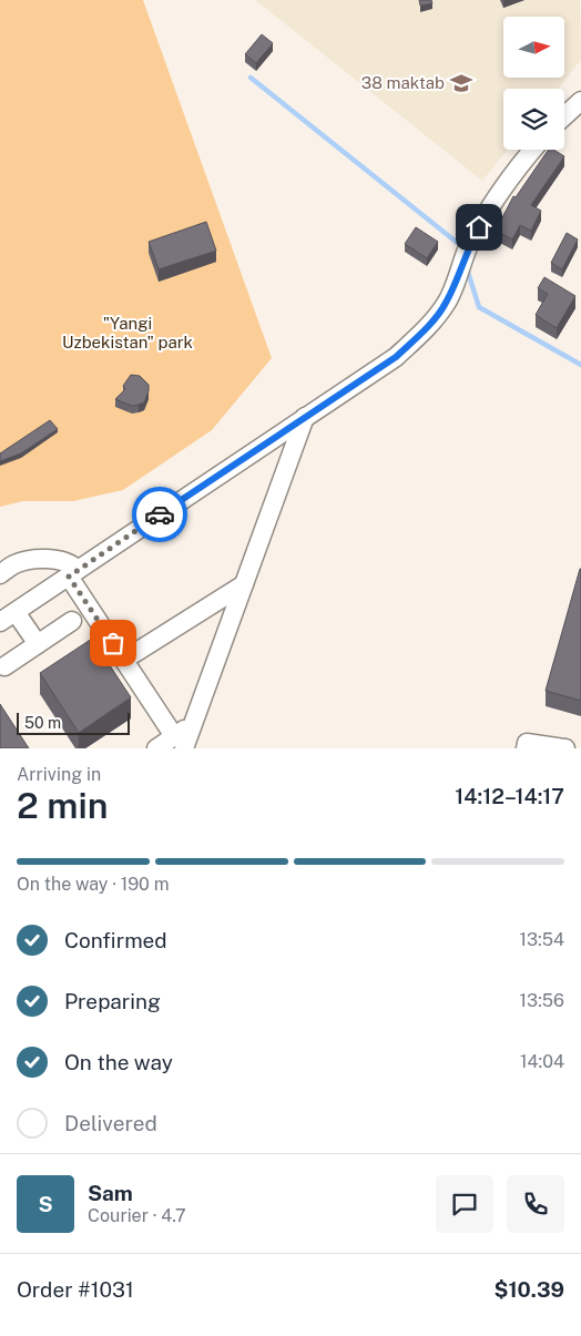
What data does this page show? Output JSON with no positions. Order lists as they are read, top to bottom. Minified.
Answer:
{"parks":["\"Yangi Uzbekistan\" park"],"places":{"school or university":["38 maktab"]},"scale_bar":"50 m","north":"right","page":{"scale":"50 m","heading":["2 min","Arriving in","14:12–14:17"],"panel":["Sam","Courier · 4.7","Order #1031","$10.39"],"bar":"On the way · 190 m","list":[["Confirmed","13:54"],["Preparing","13:56"],["On the way","14:04"],"Delivered"],"round":"S"}}
